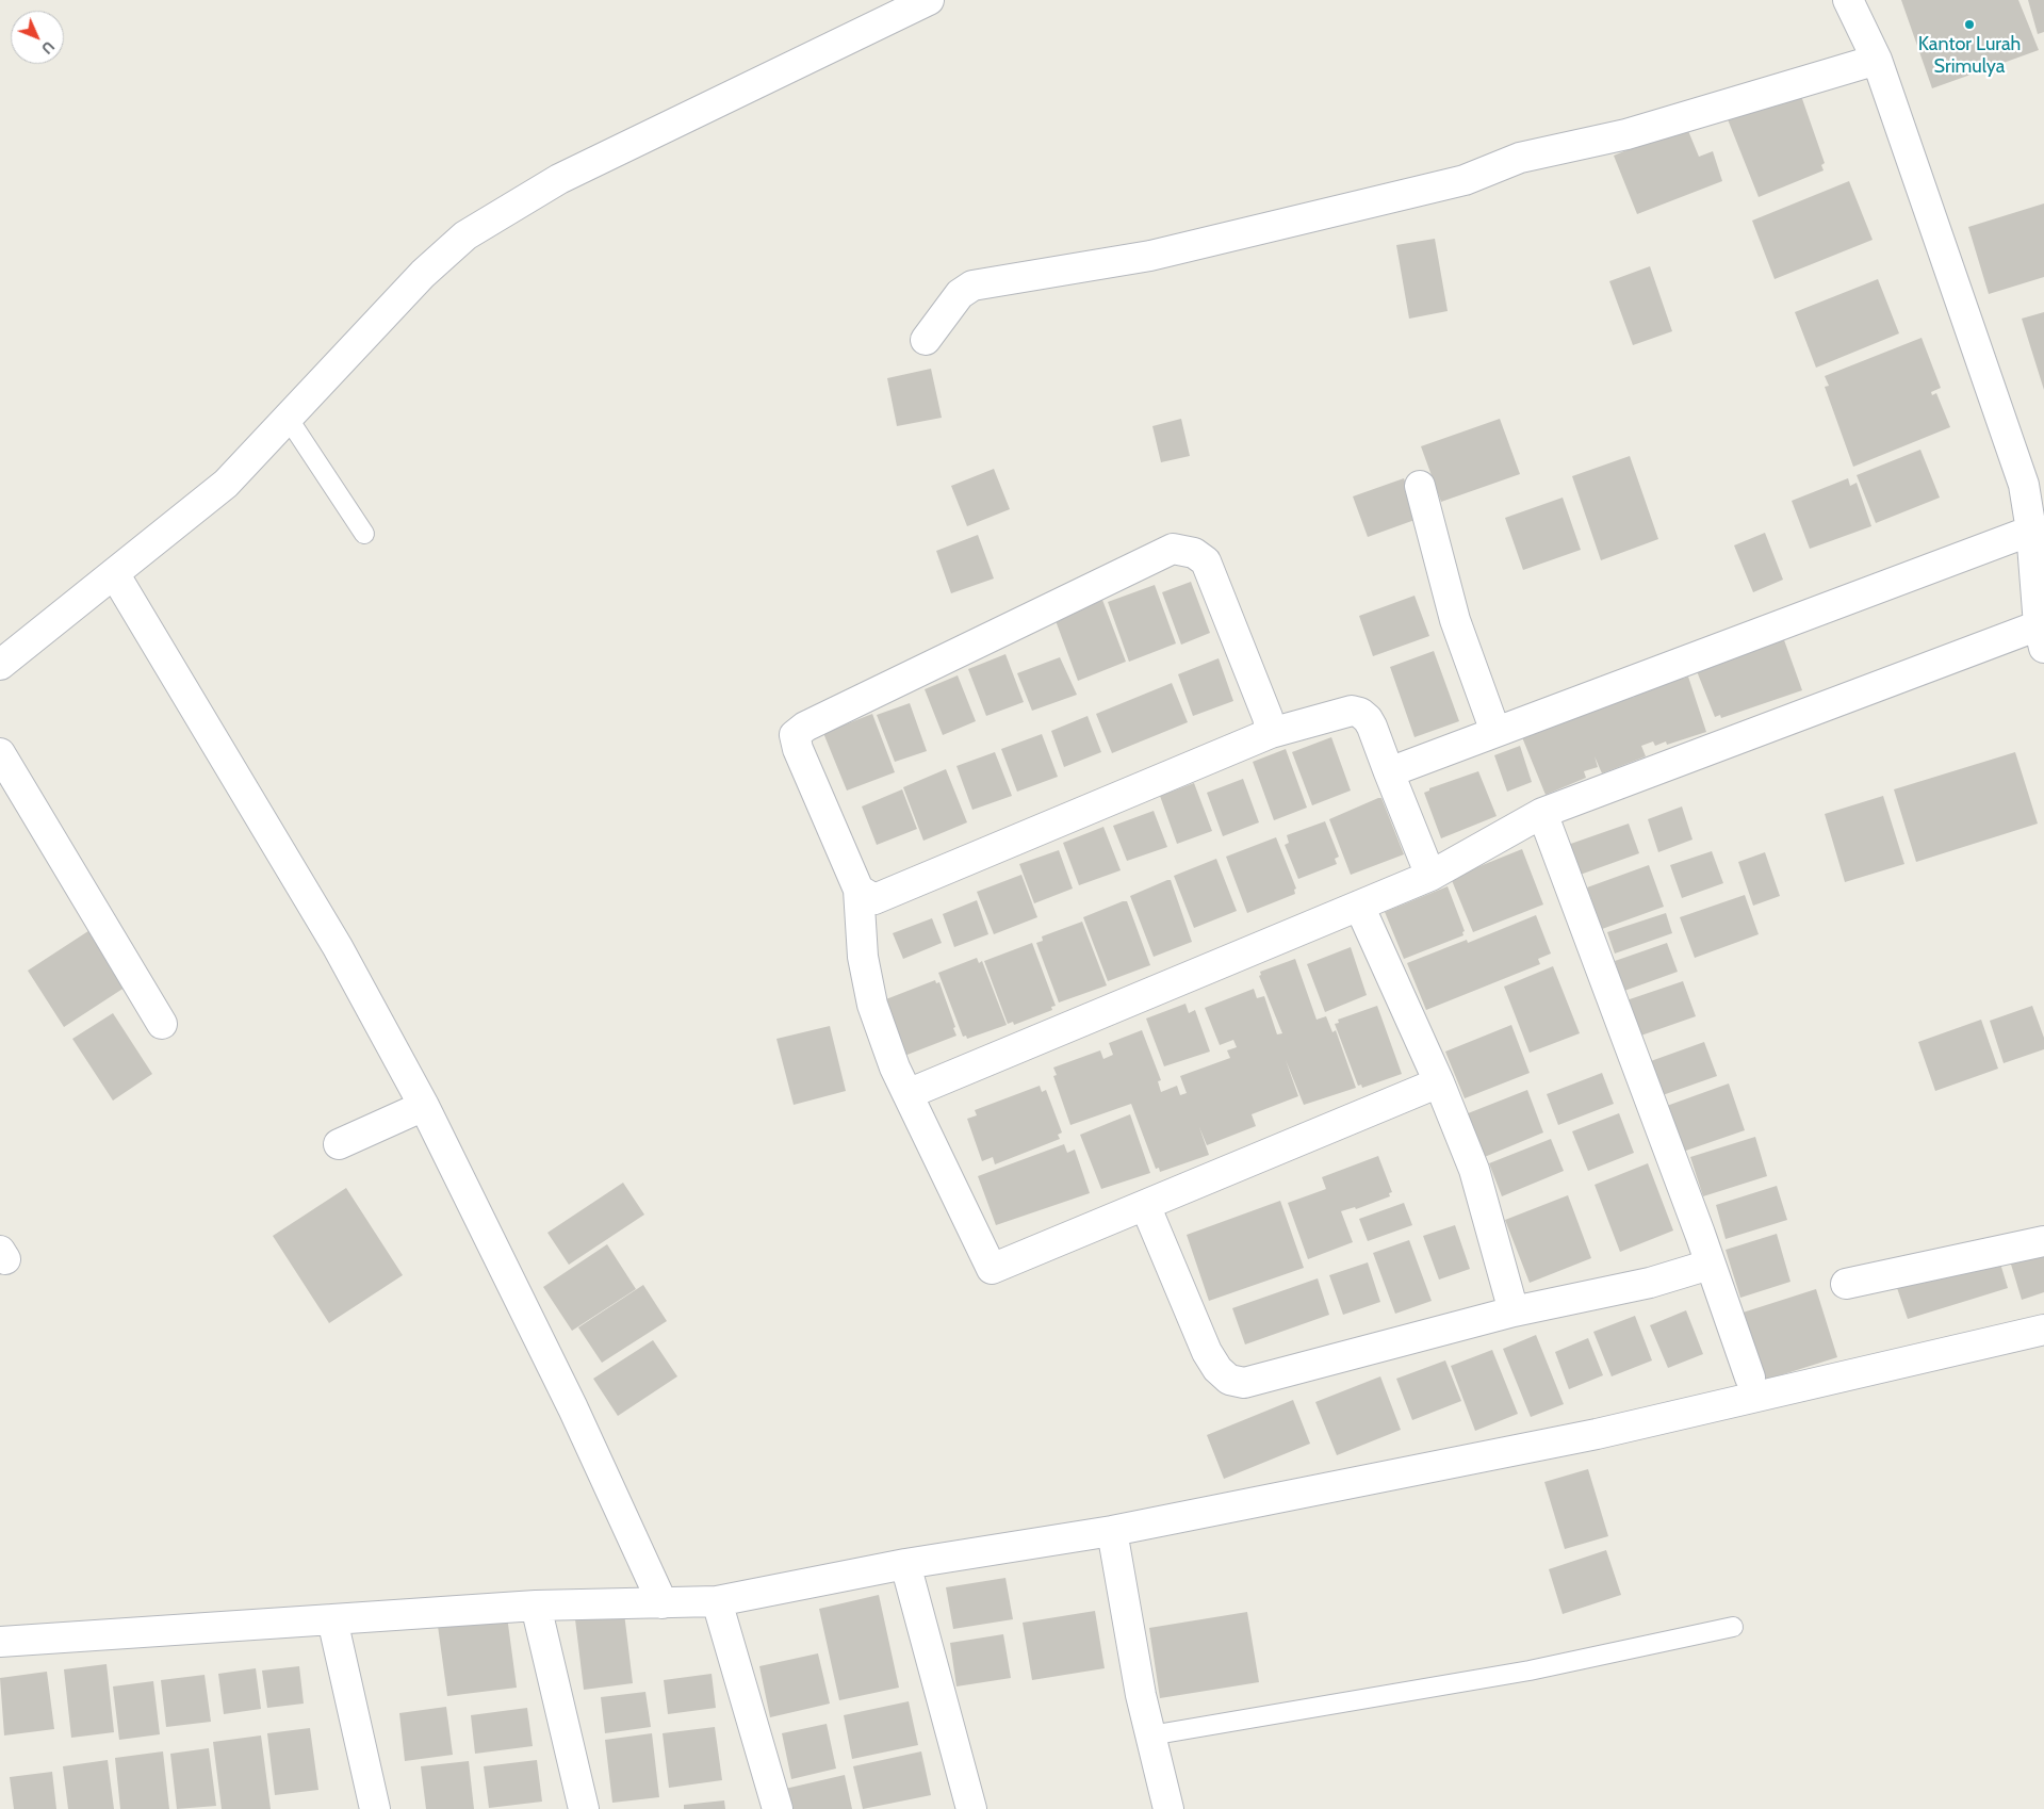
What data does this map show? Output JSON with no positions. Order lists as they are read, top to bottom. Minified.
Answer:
{"places":["Kantor Lurah Srimulya"],"north":"bottom right"}
